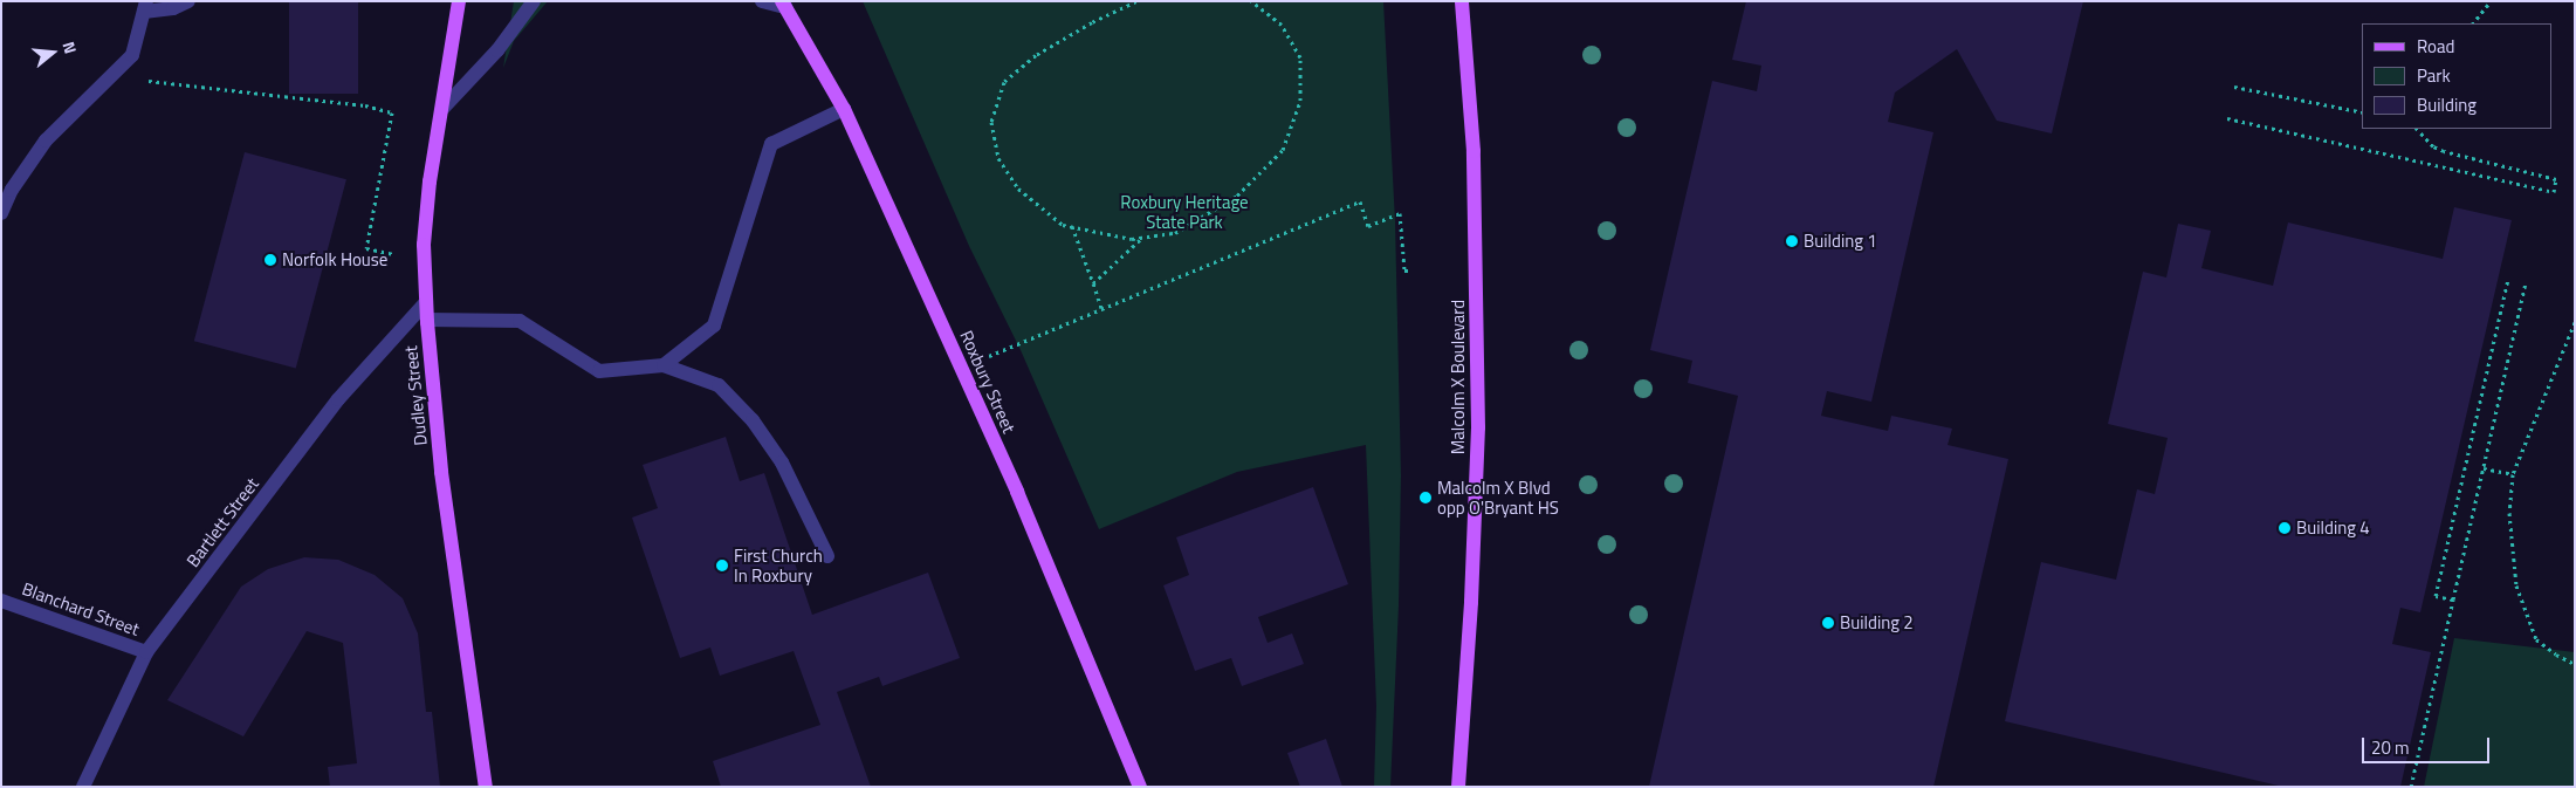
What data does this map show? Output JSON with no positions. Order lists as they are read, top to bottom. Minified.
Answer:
{"streets":{"main road":["Malcolm X Boulevard","Roxbury Street","Dudley Street"],"street":["Bartlett Street","Blanchard Street"]},"crossings":[["Dudley Street","Bartlett Street"],["Bartlett Street","Blanchard Street"]],"parks":["Roxbury Heritage State Park"],"places":["Building 1","Norfolk House","Malcolm X Blvd opp O'Bryant HS","Building 4","First Church In Roxbury","Building 2"],"legend":["Road","Park","Building"],"scale_bar":"20 m","north":"right"}
